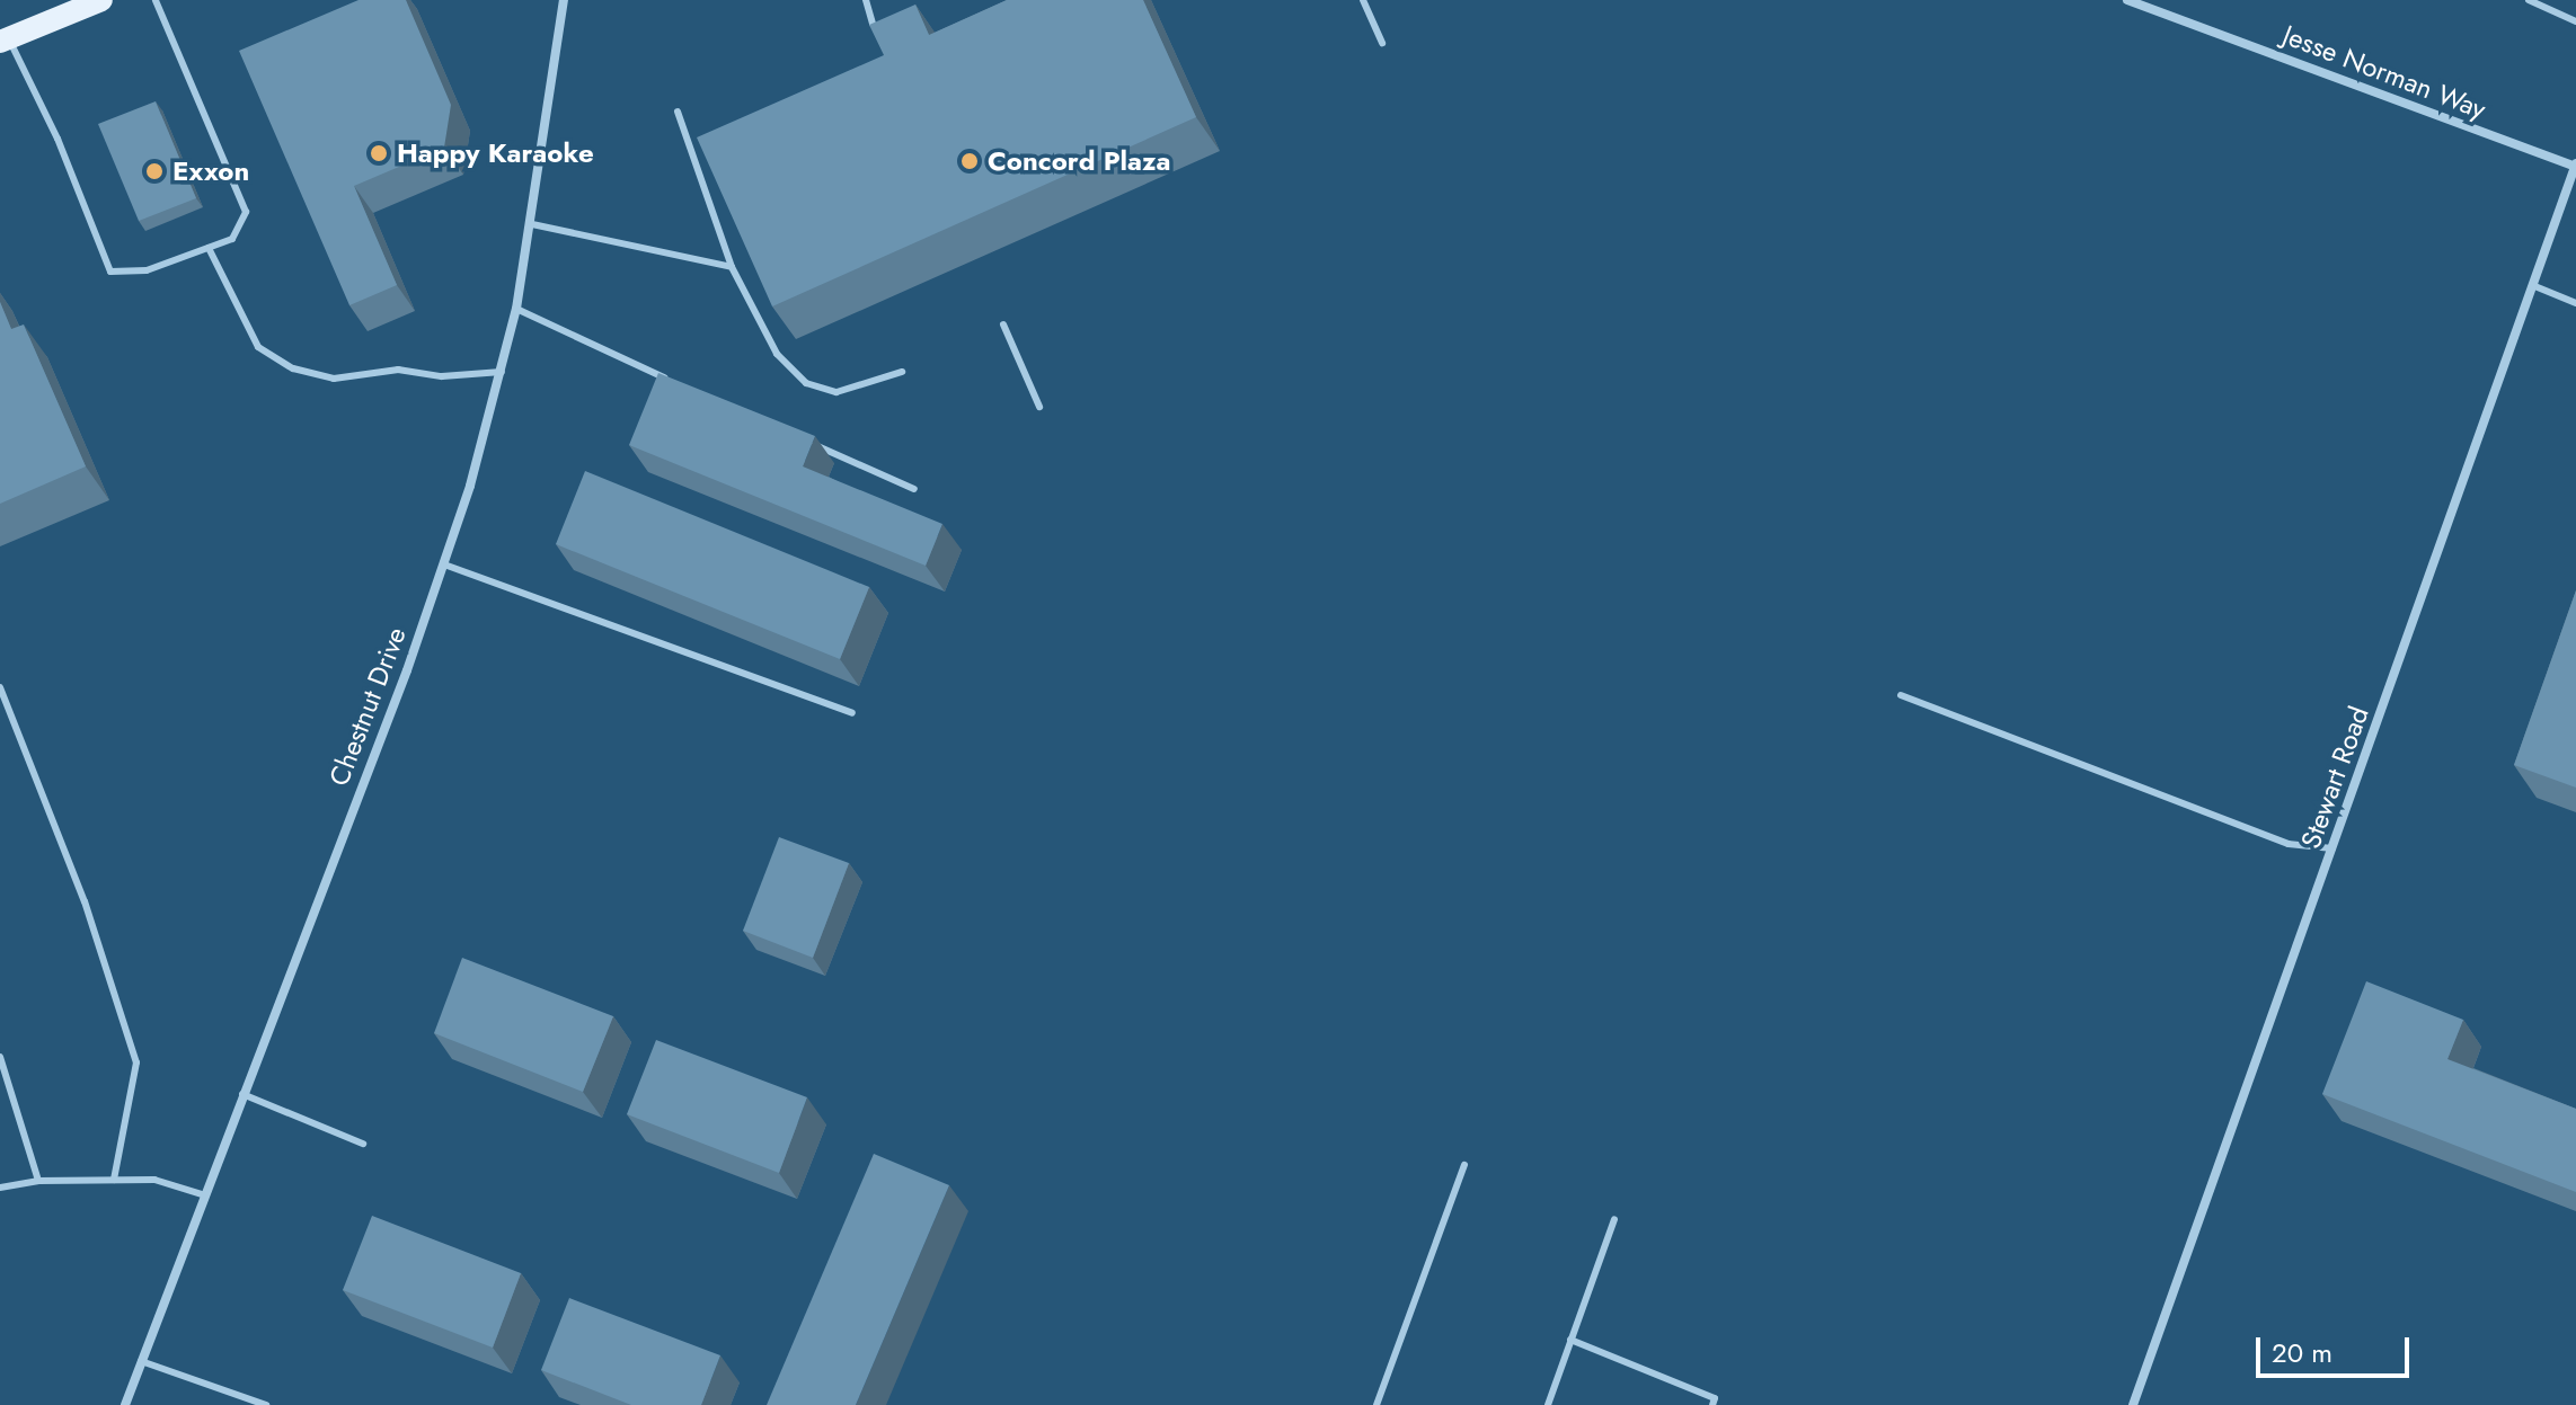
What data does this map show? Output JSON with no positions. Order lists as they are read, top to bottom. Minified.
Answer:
{"streets":{"street":["Jesse Norman Way","Chestnut Drive","Stewart Road"]},"crossings":[["Jesse Norman Way","Stewart Road"]],"places":["Happy Karaoke","Concord Plaza","Exxon"],"scale_bar":"20 m"}
